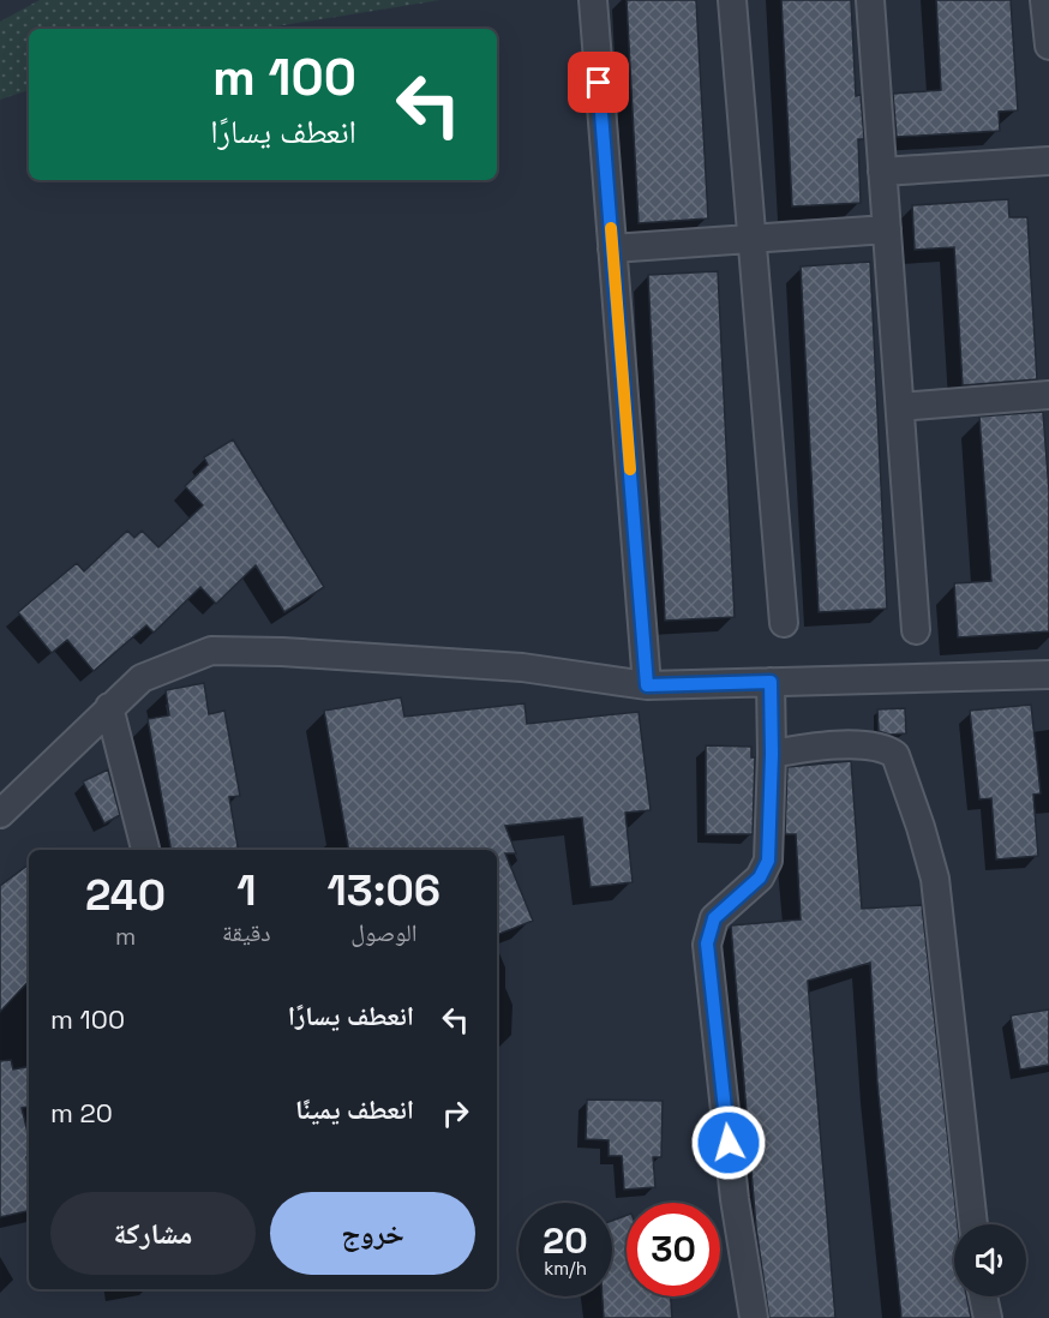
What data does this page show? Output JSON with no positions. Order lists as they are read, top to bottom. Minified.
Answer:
{"page":{"turn":["100 m","انعطف يسارًا"],"eta":["13:06","الوصول","1","دقيقة","240","m"],"list":[{"name":"انعطف يسارًا","value":"100 m"},{"name":"انعطف يمينًا","value":"20 m"}],"buttons":["خروج","مشاركة"],"speed":"20 km/h","limit":"30"}}
